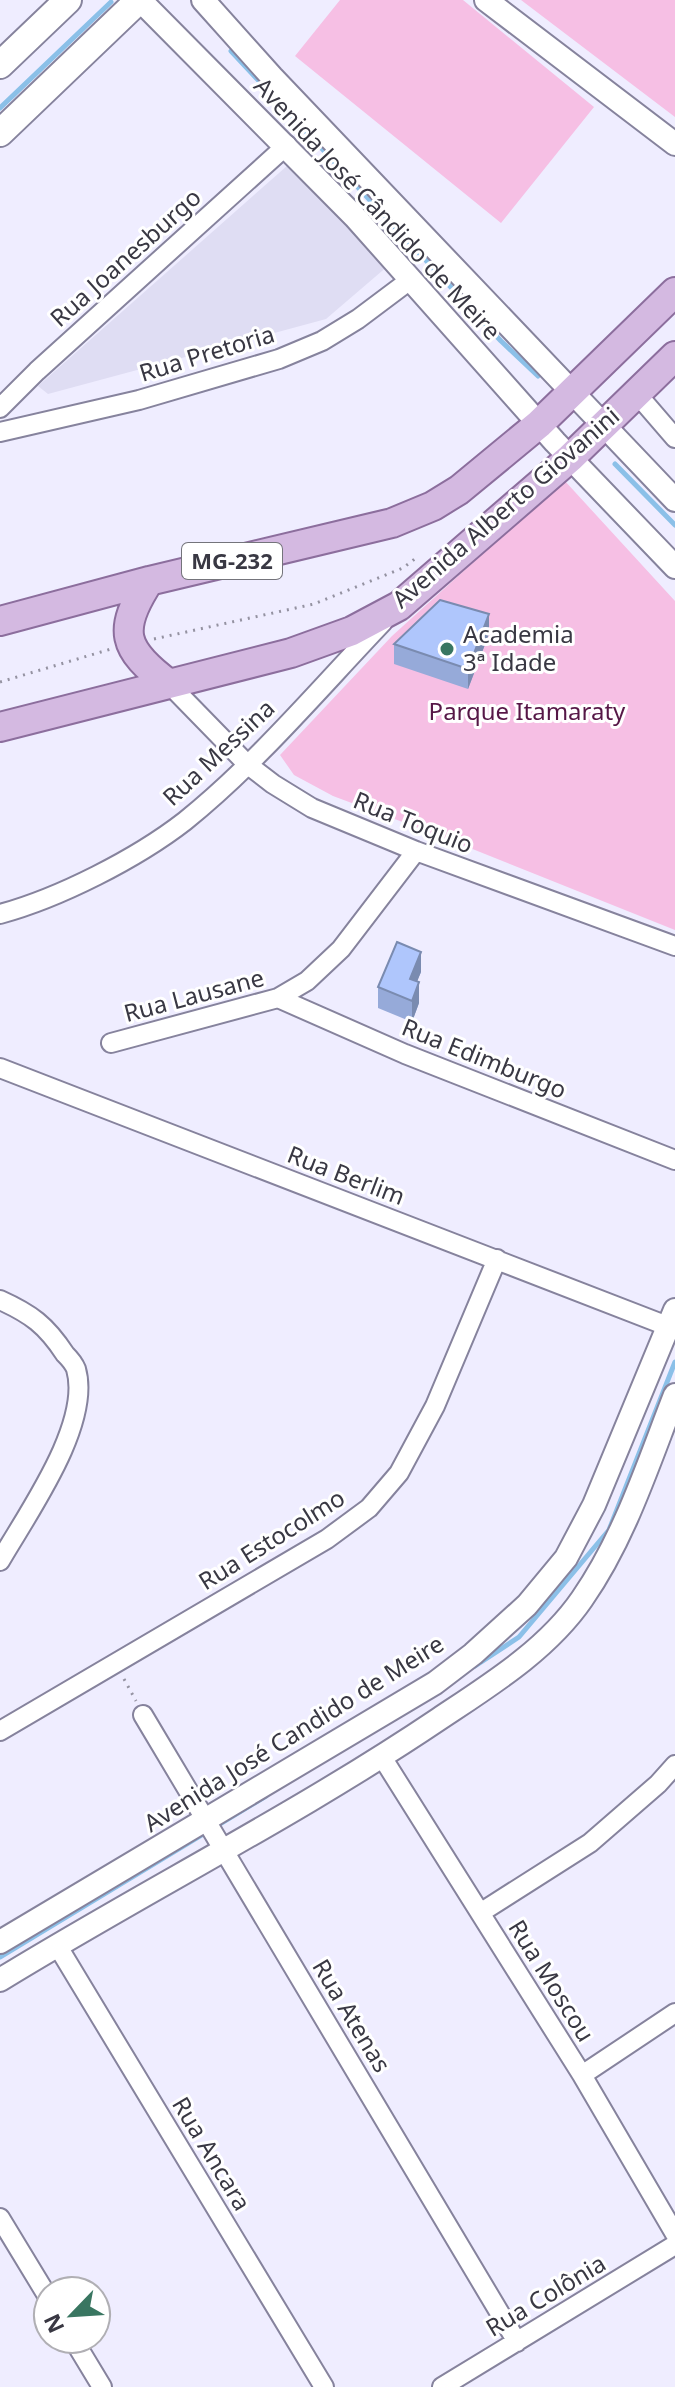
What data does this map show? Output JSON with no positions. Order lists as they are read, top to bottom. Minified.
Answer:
{"streets":{"main road":["Avenida Alberto Giovanini","MG-232"],"street":["Avenida José Cândido de Meire","Rua Joanesburgo","Rua Pretoria","Rua Messina","Rua Toquio","Rua Lausane","Rua Edimburgo","Rua Berlim","Rua Estocolmo","Avenida José Candido de Meire","Rua Moscou","Rua Atenas","Rua Ancara","Rua Colônia"]},"crossings":[["Avenida José Cândido de Meire","Rua Joanesburgo"],["Avenida José Cândido de Meire","Rua Pretoria"],["Avenida José Cândido de Meire","Avenida Alberto Giovanini"],["Avenida Alberto Giovanini","Rua Messina"],["Avenida Alberto Giovanini","Rua Toquio"],["Rua Messina","Rua Toquio"],["Rua Toquio","Rua Lausane"],["Rua Lausane","Rua Edimburgo"],["Rua Berlim","Rua Estocolmo"],["Rua Berlim","Avenida José Candido de Meire"],["Avenida José Candido de Meire","Rua Moscou"],["Avenida José Candido de Meire","Rua Atenas"],["Avenida José Candido de Meire","Rua Ancara"],["Rua Atenas","Rua Colônia"]],"parks":["Parque Itamaraty"],"places":["Academia 3ª Idade"],"north":"bottom left"}
